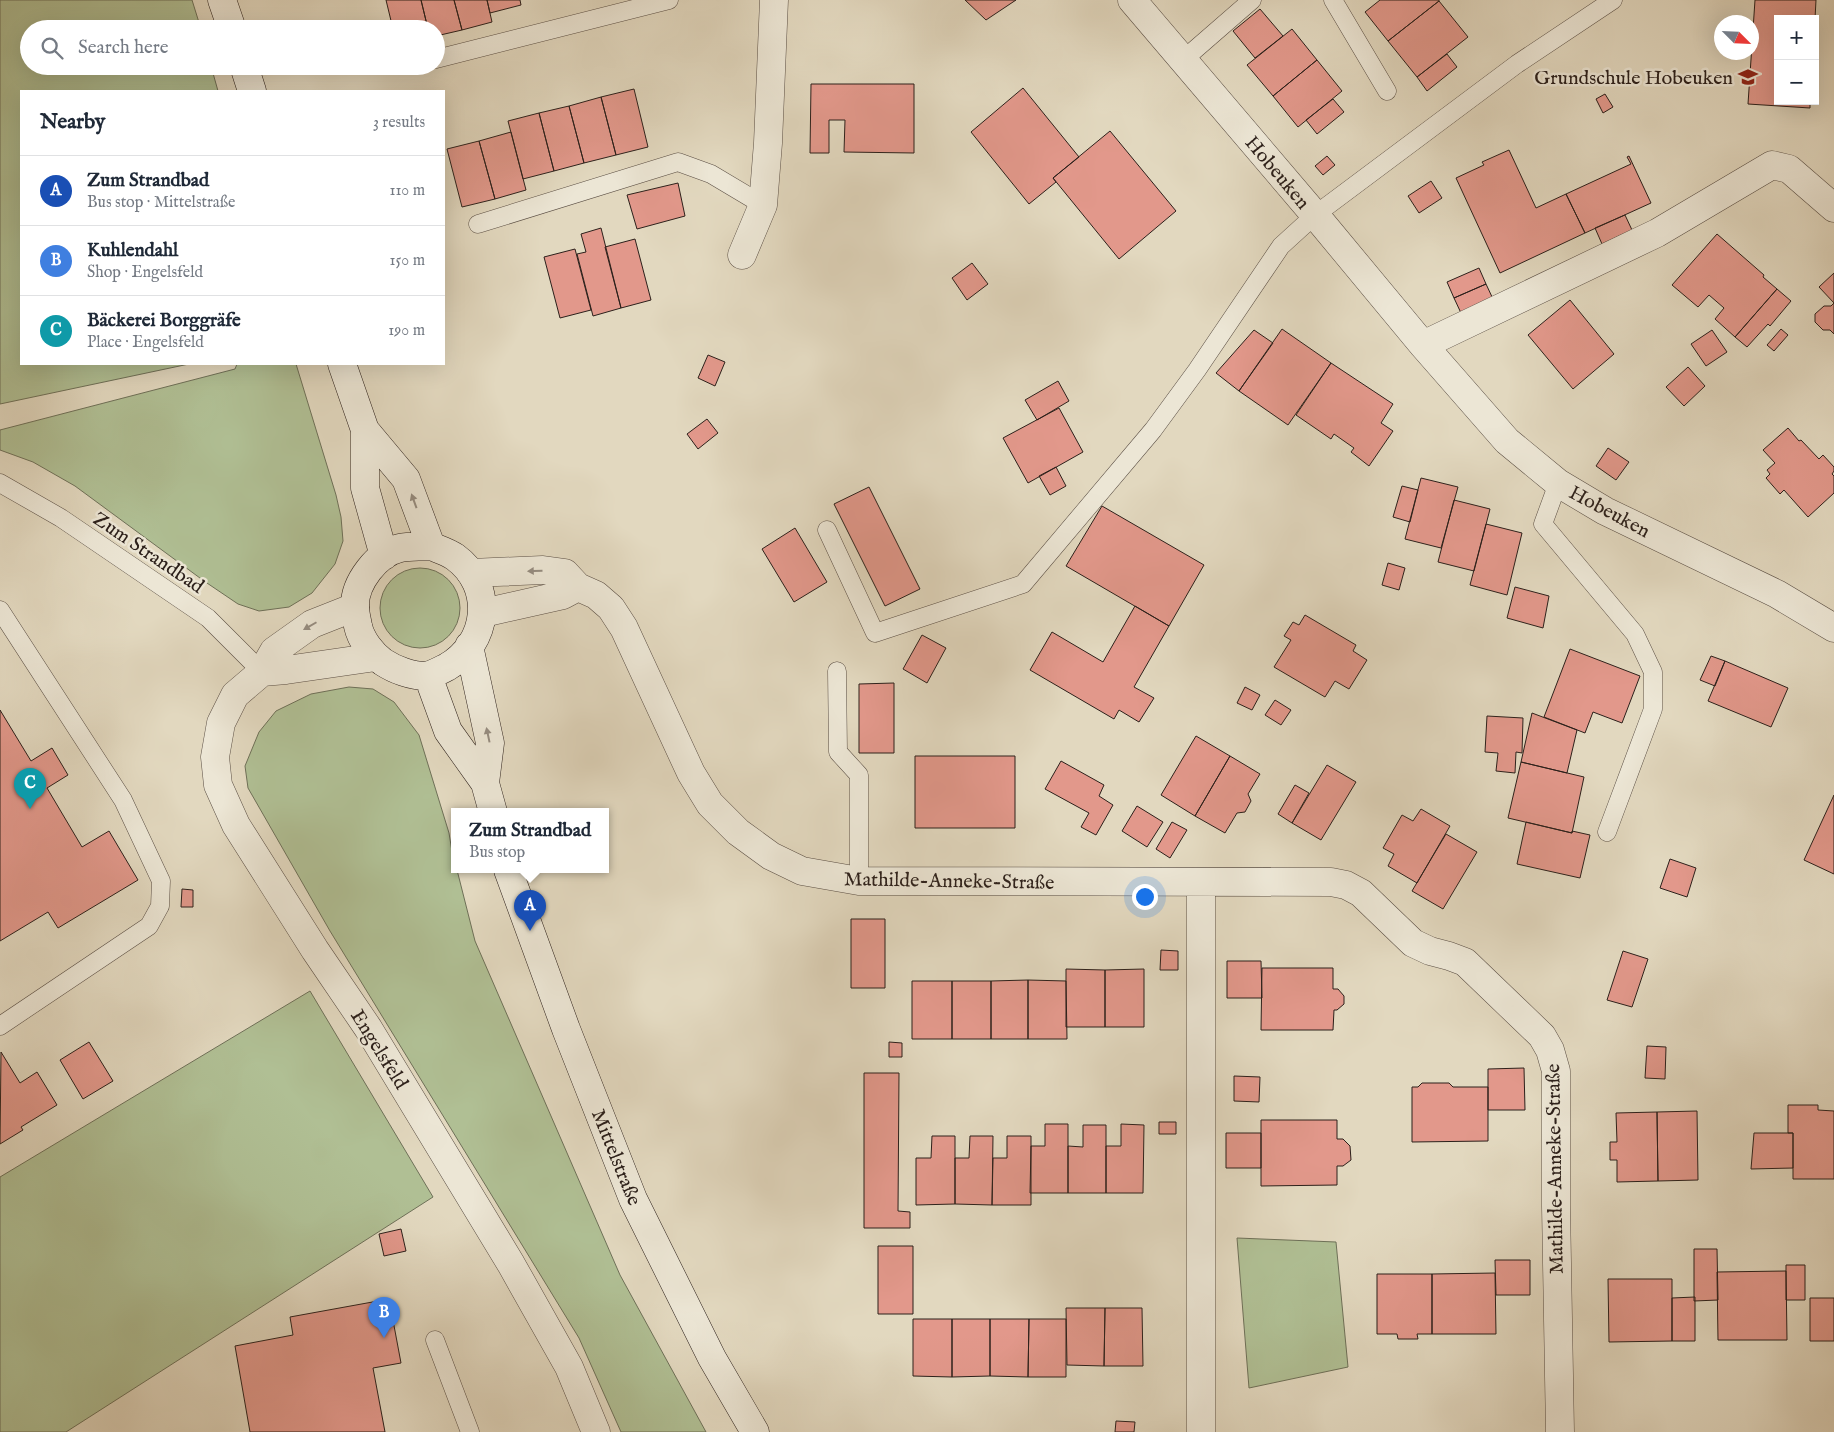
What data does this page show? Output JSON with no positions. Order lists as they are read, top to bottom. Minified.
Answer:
{"streets":{"street":["Hobeuken","Mathilde-Anneke-Straße","Engelsfeld","Mittelstraße"],"lane":["Zum Strandbad"]},"crossings":[["Zum Strandbad","Engelsfeld"],["Mathilde-Anneke-Straße","Engelsfeld"]],"places":{"school or university":["Grundschule Hobeuken"]},"north":"bottom right","page":{"map_buttons":["+","−"],"search":"Search here","heading":["Nearby","3 results"],"list":[{"mark":"A","name":"Zum Strandbad","note":"Bus stop · Mittelstraße","value":"110 m"},{"mark":"B","name":"Kuhlendahl","note":"Shop · Engelsfeld","value":"150 m"},{"mark":"C","name":"Bäckerei Borggräfe","note":"Place · Engelsfeld","value":"190 m"}],"pins":["C","A","B"],"popup":["Zum Strandbad","Bus stop"]}}
